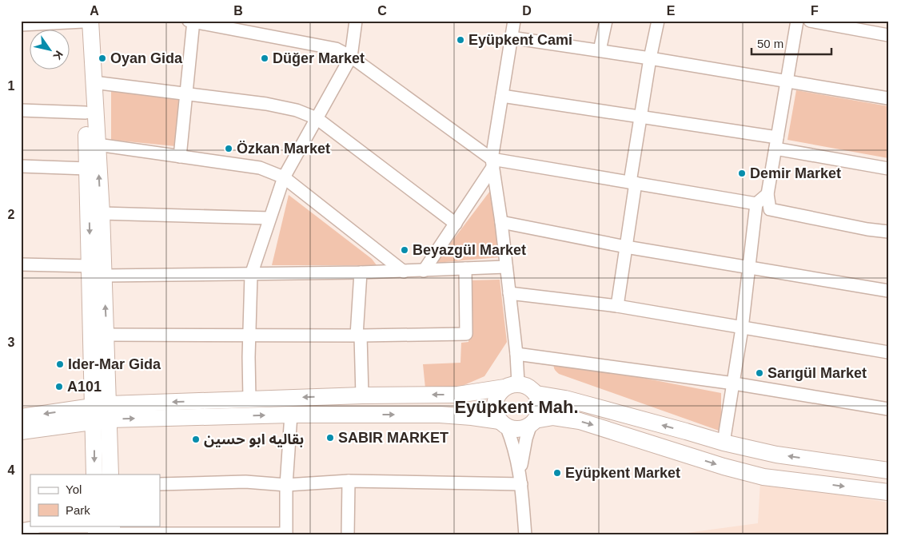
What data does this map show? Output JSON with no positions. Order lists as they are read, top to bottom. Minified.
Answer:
{"districts":["Eyüpkent Mah."],"places":["Eyüpkent Cami","Oyan Gida","Düğer Market","Özkan Market","Demir Market","Beyazgül Market","Ider-Mar Gida","Sarıgül Market","A101","SABIR MARKET","بقاليه ابو حسين","Eyüpkent Market"],"legend":["Yol","Park"],"scale_bar":"50 m","north":"bottom right","grid":{"columns":["A","B","C","D","E","F"],"rows":["1","2","3","4"]}}
